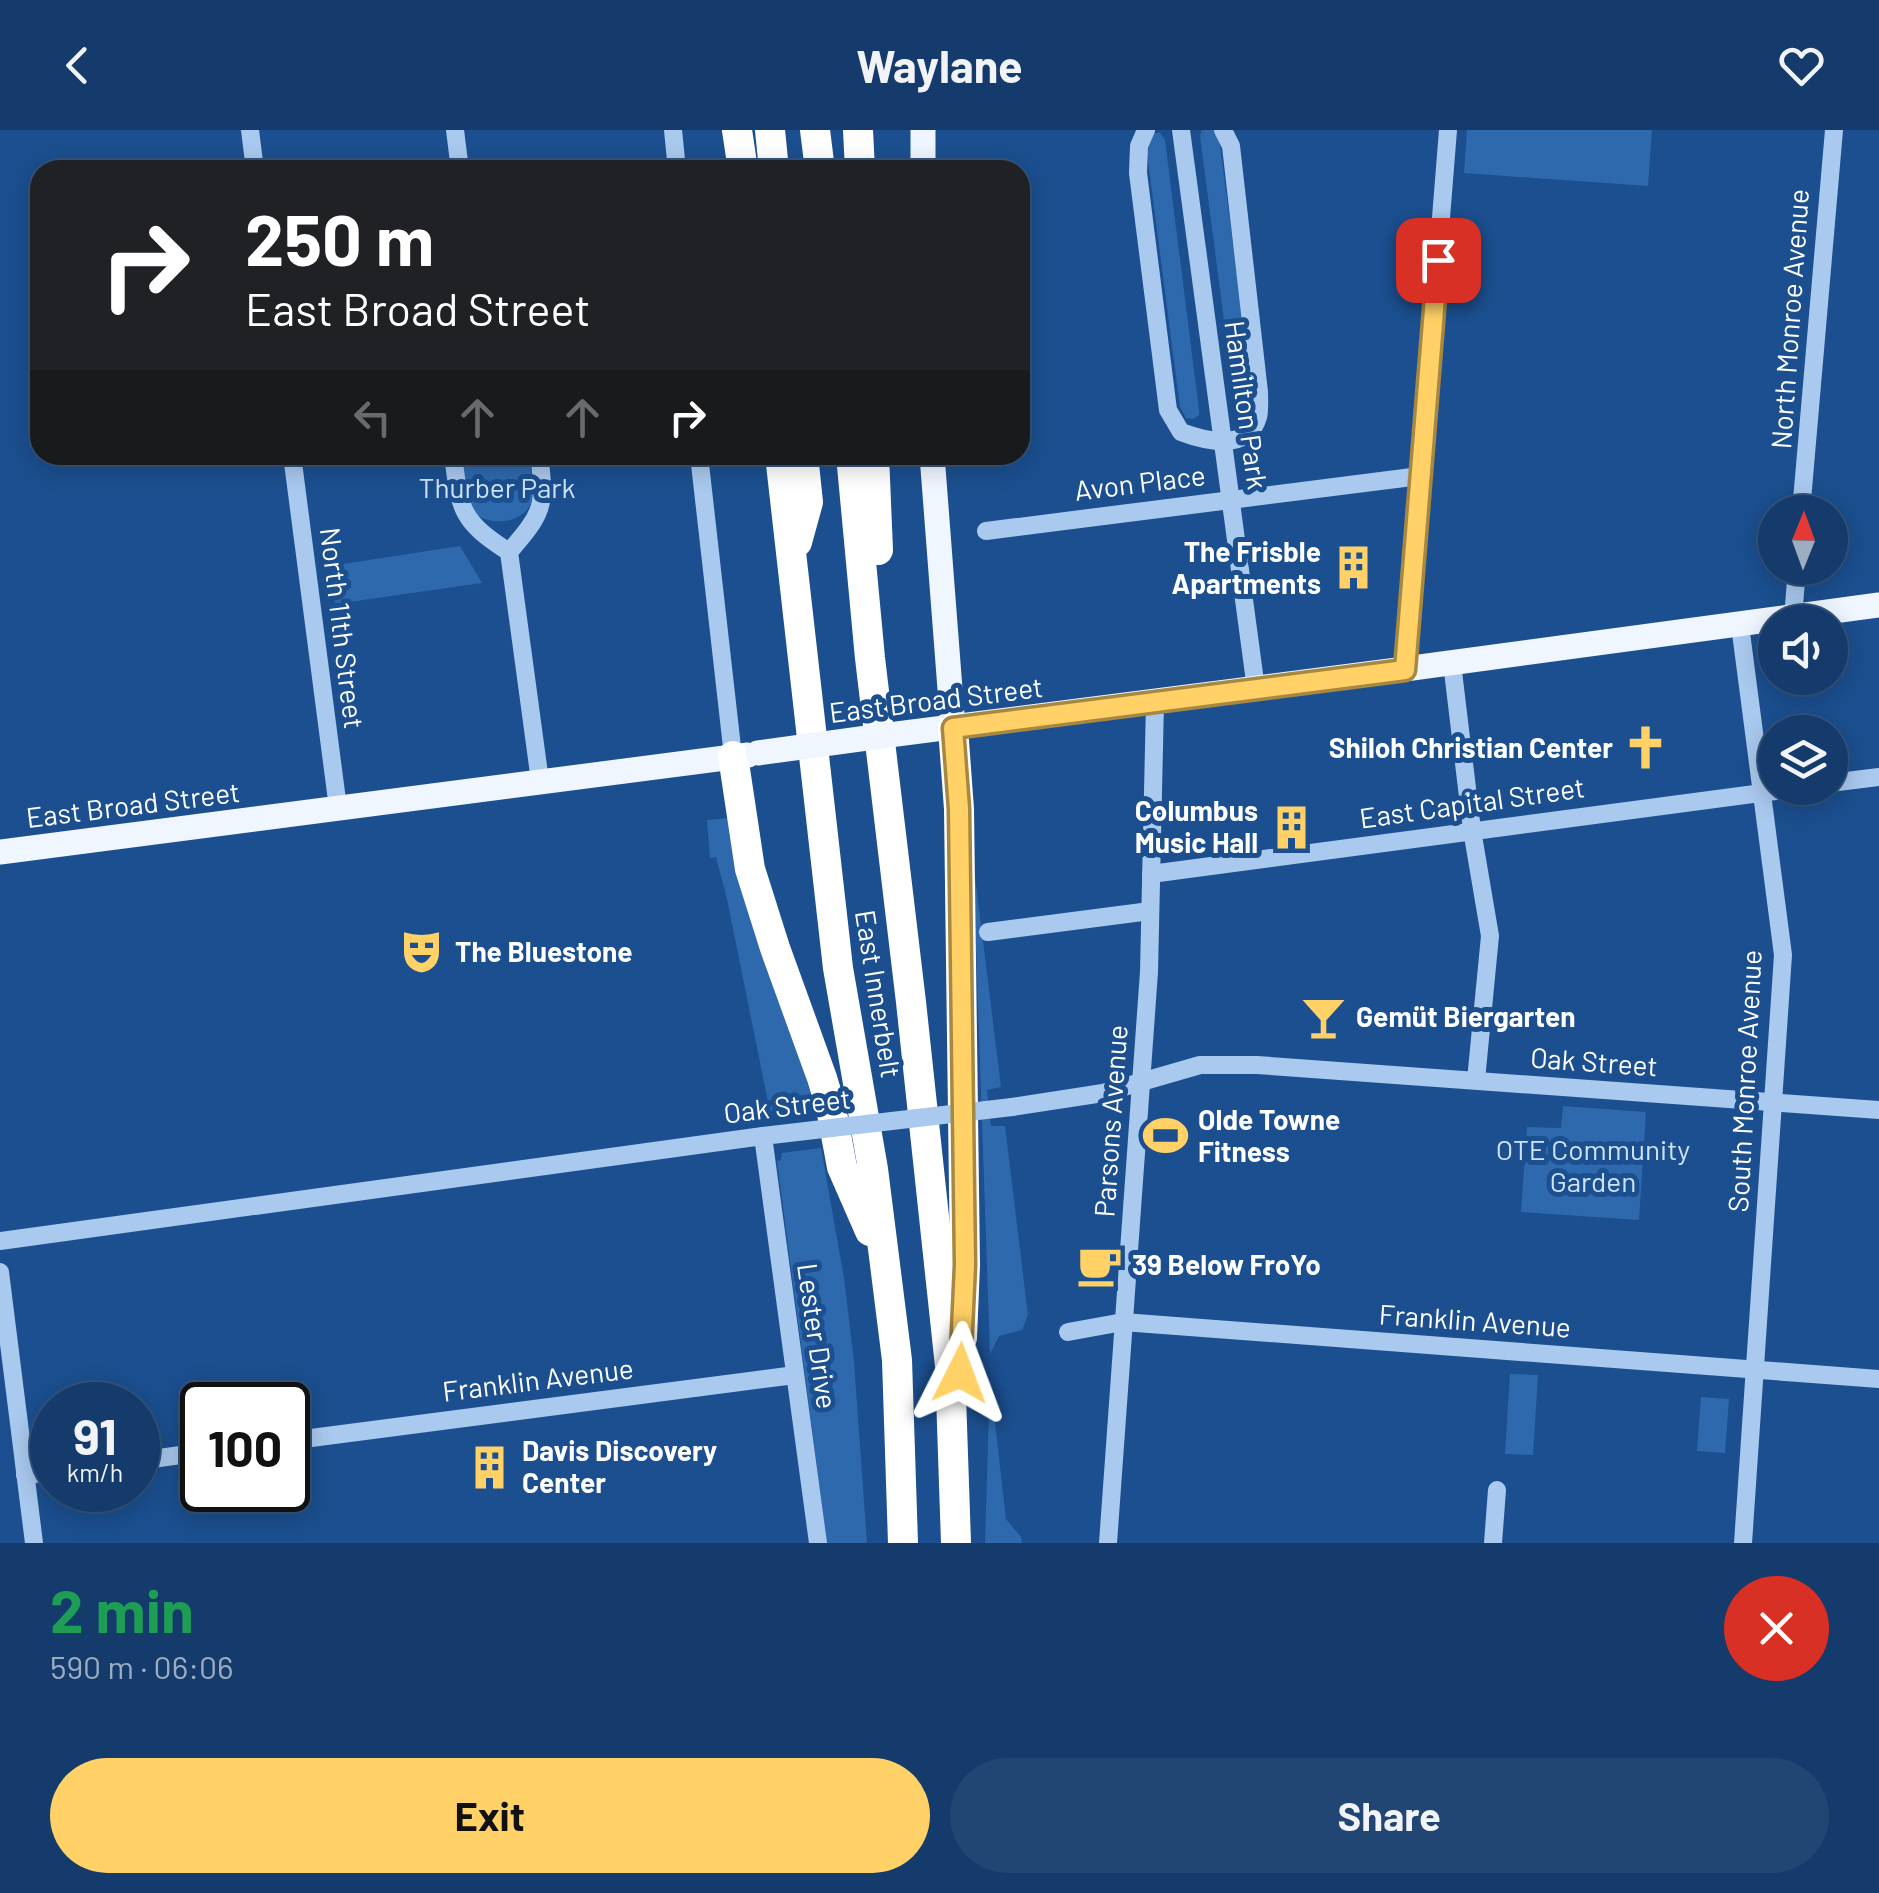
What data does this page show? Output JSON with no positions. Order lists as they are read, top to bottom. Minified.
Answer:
{"streets":{"highway":["East Innerbelt"],"main road":["East Broad Street"],"street":["North Monroe Avenue","Hamilton Park","Avon Place","North 11th Street","East Capital Street","Oak Street","South Monroe Avenue","Parsons Avenue","Franklin Avenue","Lester Drive"]},"crossings":[["Hamilton Park","Avon Place"],["Hamilton Park","East Broad Street"],["North 11th Street","East Broad Street"],["East Broad Street","South Monroe Avenue"],["East Broad Street","Parsons Avenue"],["East Capital Street","Parsons Avenue"],["Oak Street","South Monroe Avenue"],["Oak Street","Parsons Avenue"],["Oak Street","Lester Drive"],["South Monroe Avenue","Franklin Avenue"],["Parsons Avenue","Franklin Avenue"],["Franklin Avenue","Lester Drive"]],"parks":["Thurber Park","OTE Community Garden"],"places":{"building":["The Frisble Apartments","Columbus Music Hall","Davis Discovery Center"],"church":["Shiloh Christian Center"],"theatre":["The Bluestone"],"bar":["Gemüt Biergarten"],"sports":["Olde Towne Fitness"],"cafe":["39 Below FroYo"]},"north":"top","page":{"header":"Waylane","turn":["250 m","East Broad Street"],"speed":"91 km/h","limit":"100","heading":["2 min","590 m · 06:06"],"buttons":["Exit","Share"]}}
